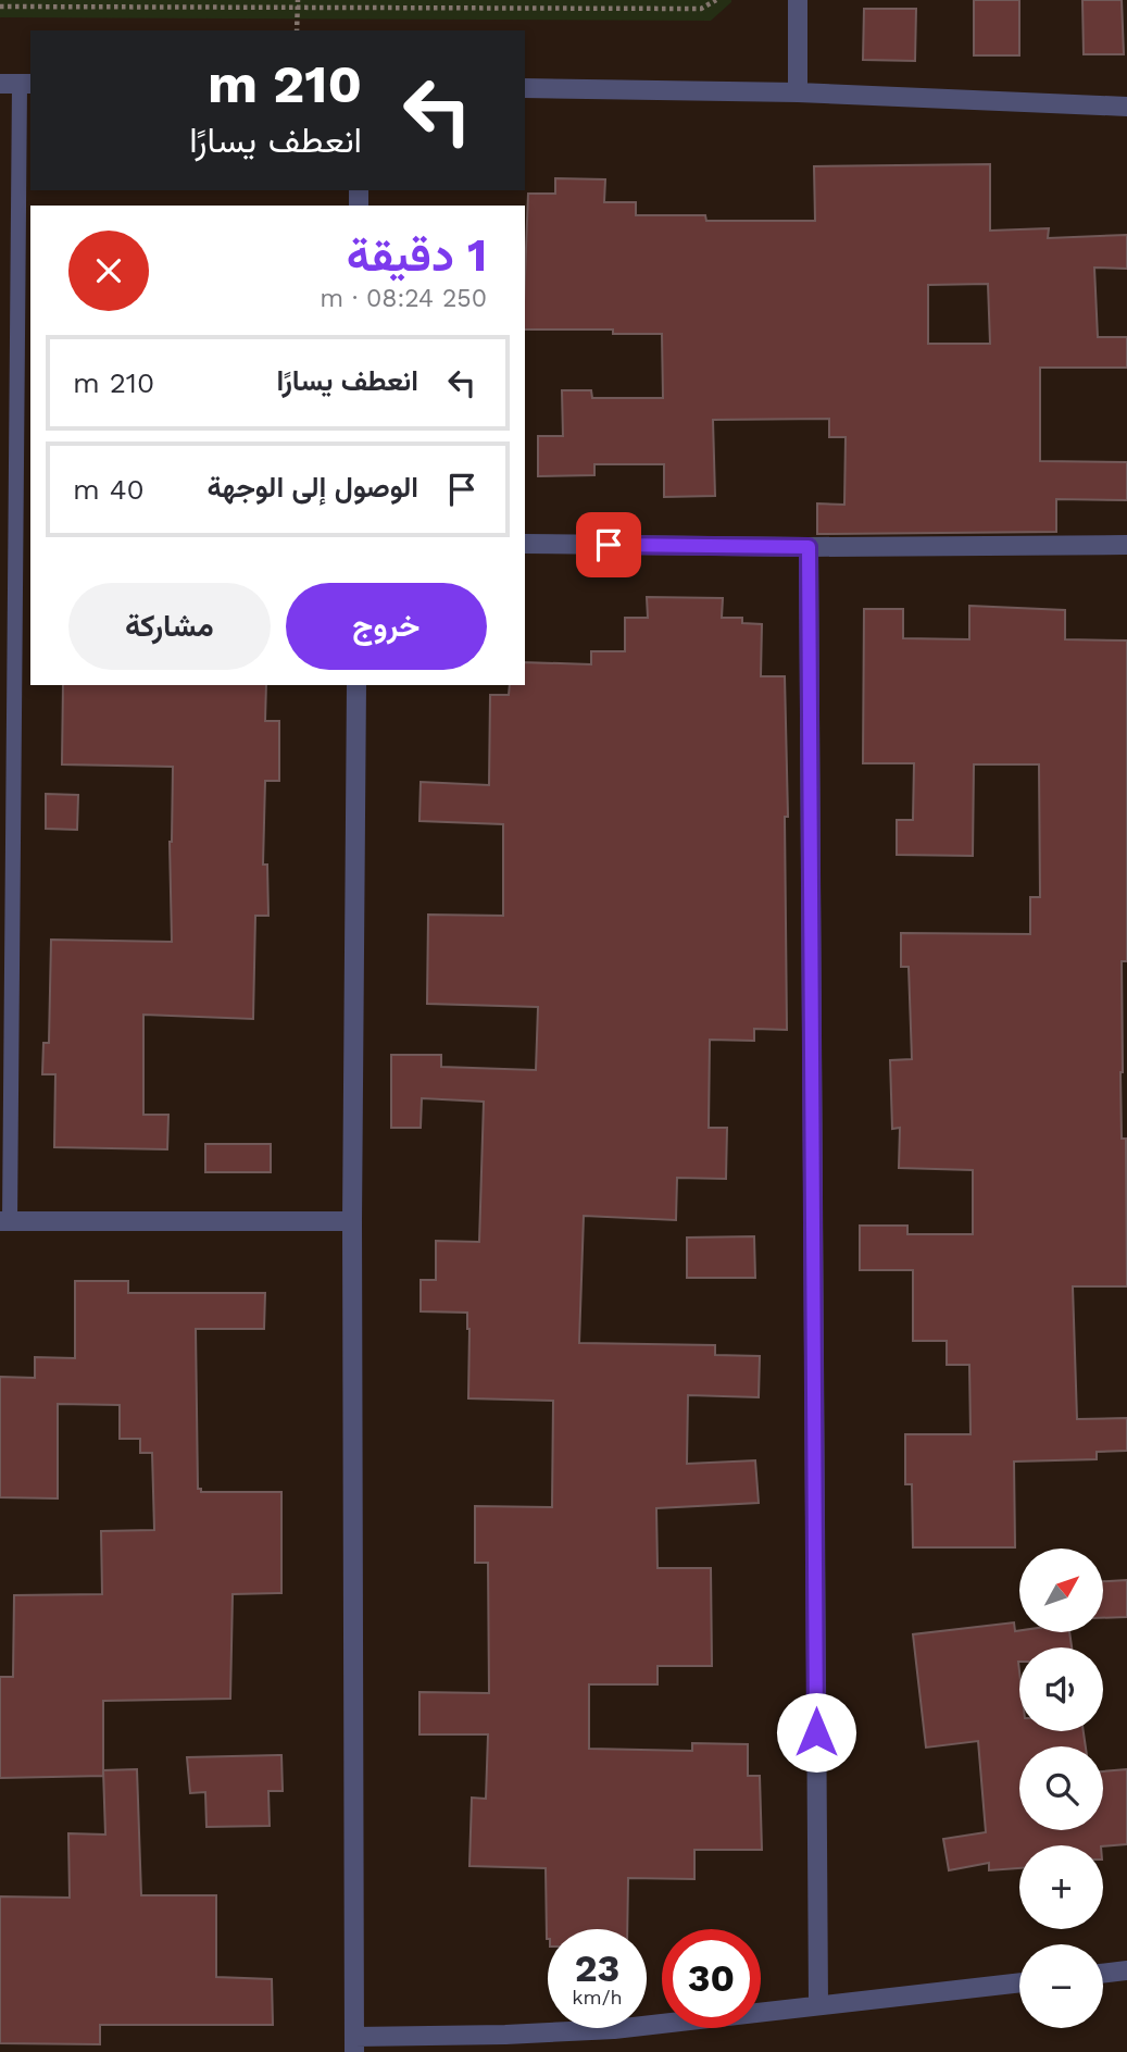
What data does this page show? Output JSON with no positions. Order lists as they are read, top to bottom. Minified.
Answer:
{"north":"top right","page":{"turn":["210 m","انعطف يسارًا"],"heading":["1 دقيقة","250 m · 08:24"],"list":[{"name":"انعطف يسارًا","value":"210 m"},{"name":"الوصول إلى الوجهة","value":"40 m"}],"buttons":["خروج","مشاركة"],"map_buttons":["+","−"],"speed":"23 km/h","limit":"30"}}
